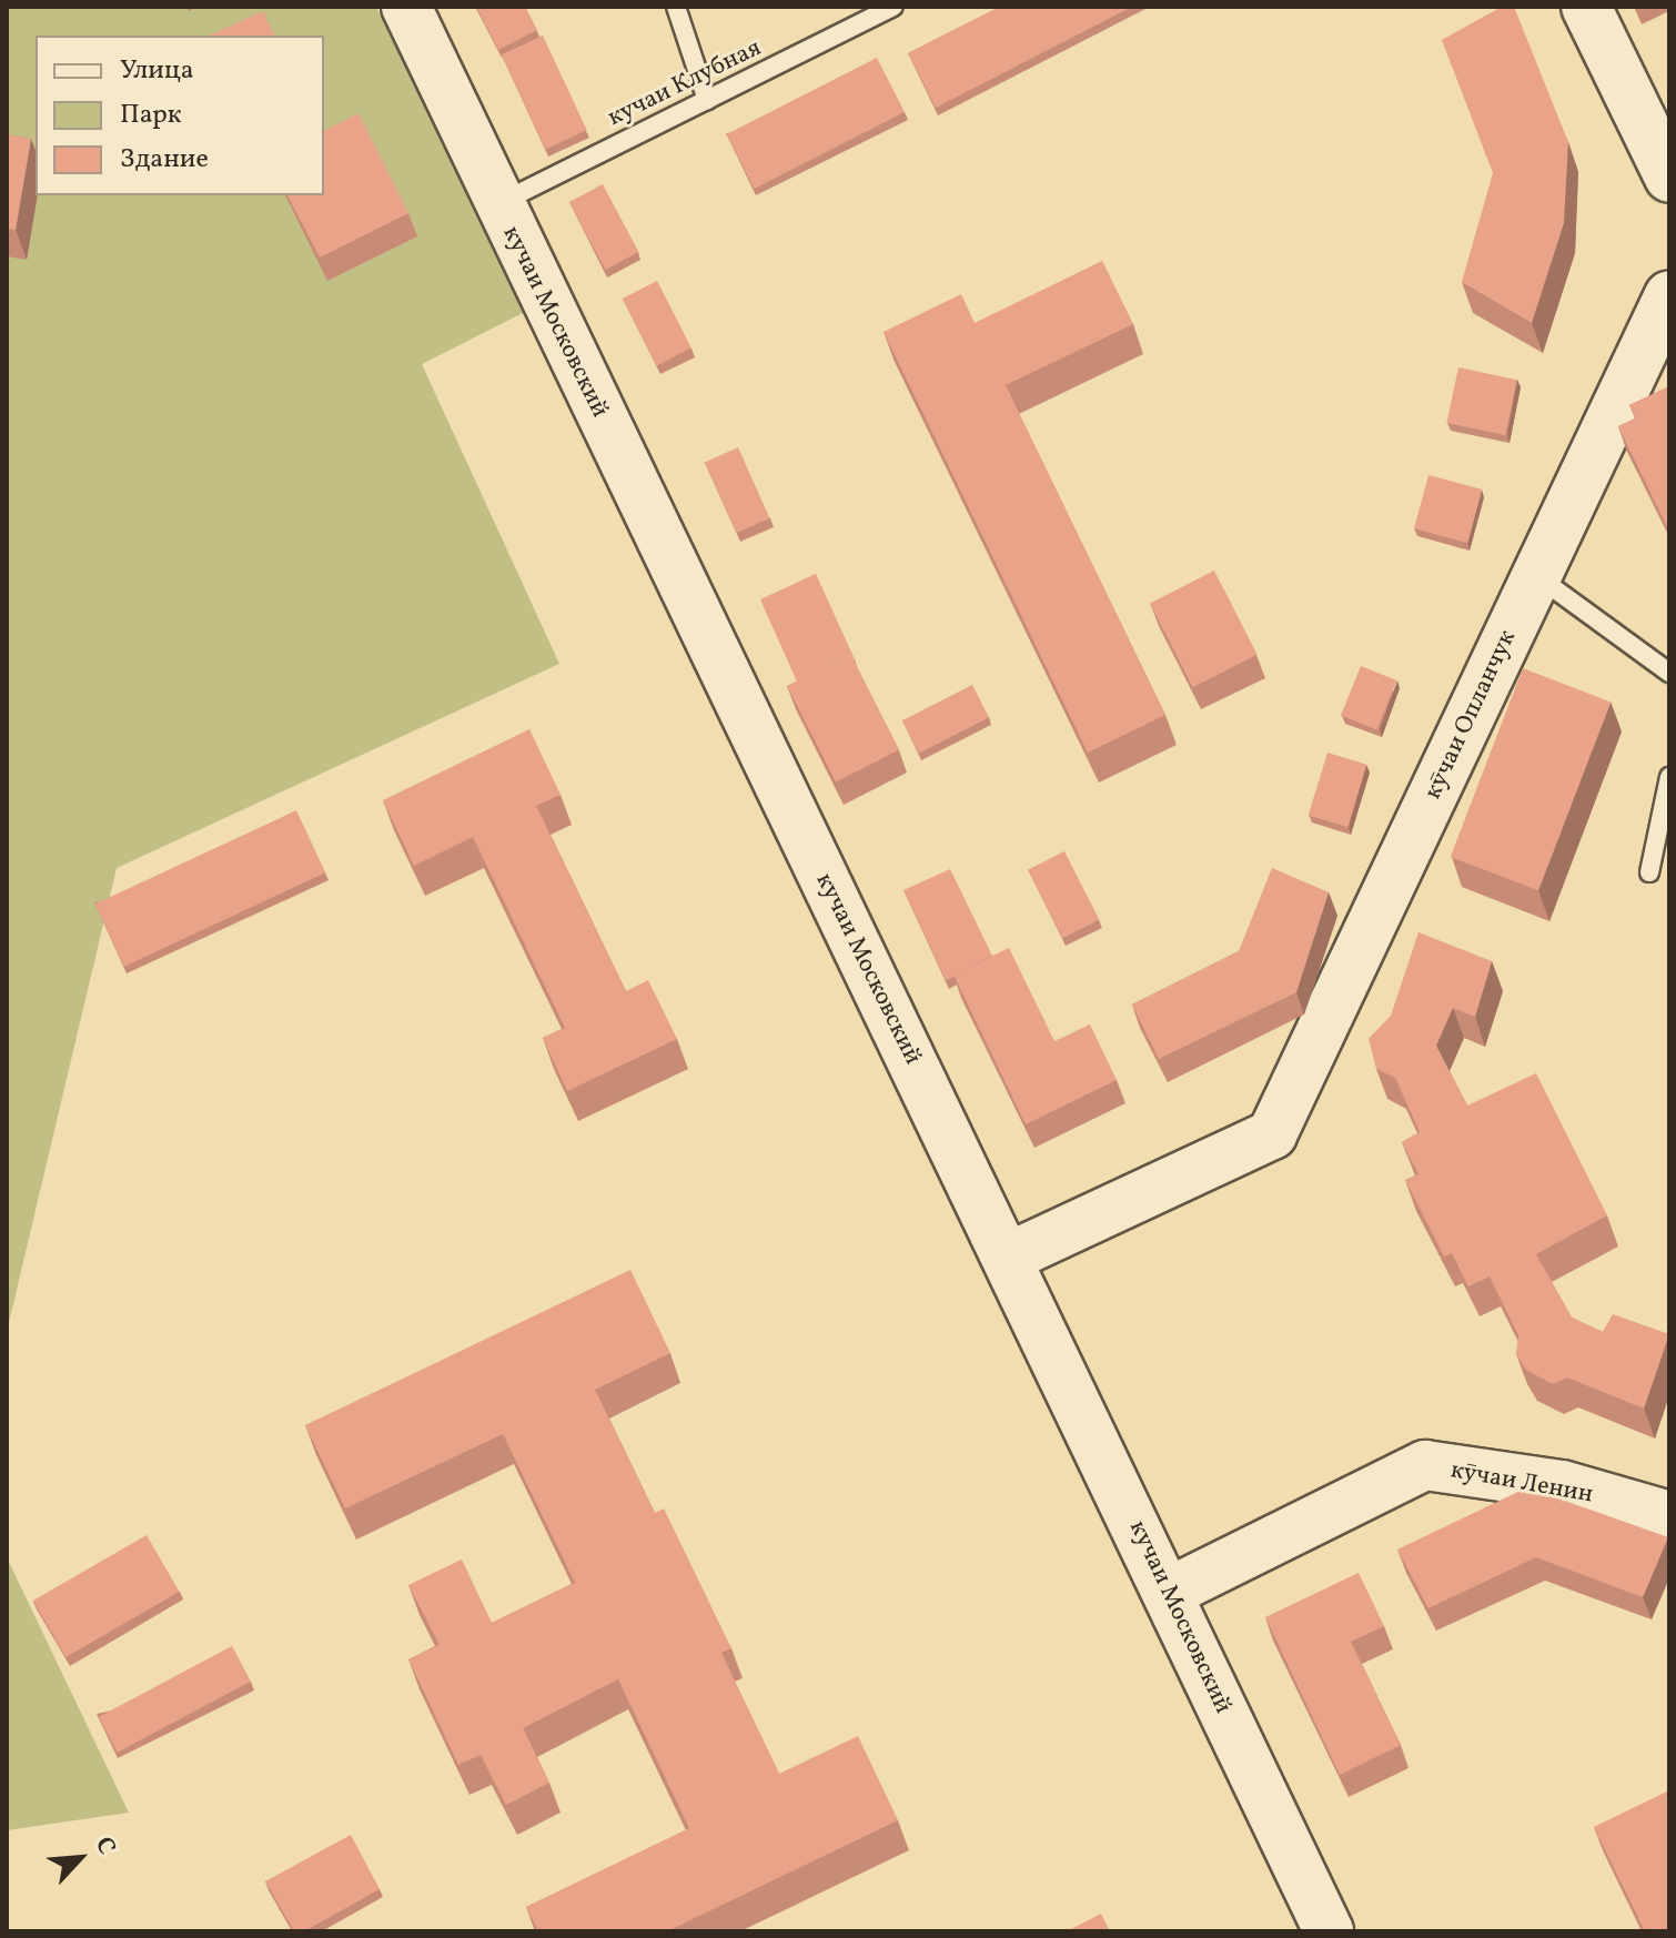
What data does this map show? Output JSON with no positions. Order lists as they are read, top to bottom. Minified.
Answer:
{"streets":{"street":["кучаи Московский","кӯчаи Опланчук","кӯчаи Ленин"],"lane":["кучаи Клубная"]},"crossings":[["кучаи Клубная","кучаи Московский"],["кучаи Московский","кӯчаи Опланчук"],["кучаи Московский","кӯчаи Ленин"]],"legend":["Улица","Парк","Здание"],"north":"top right"}
